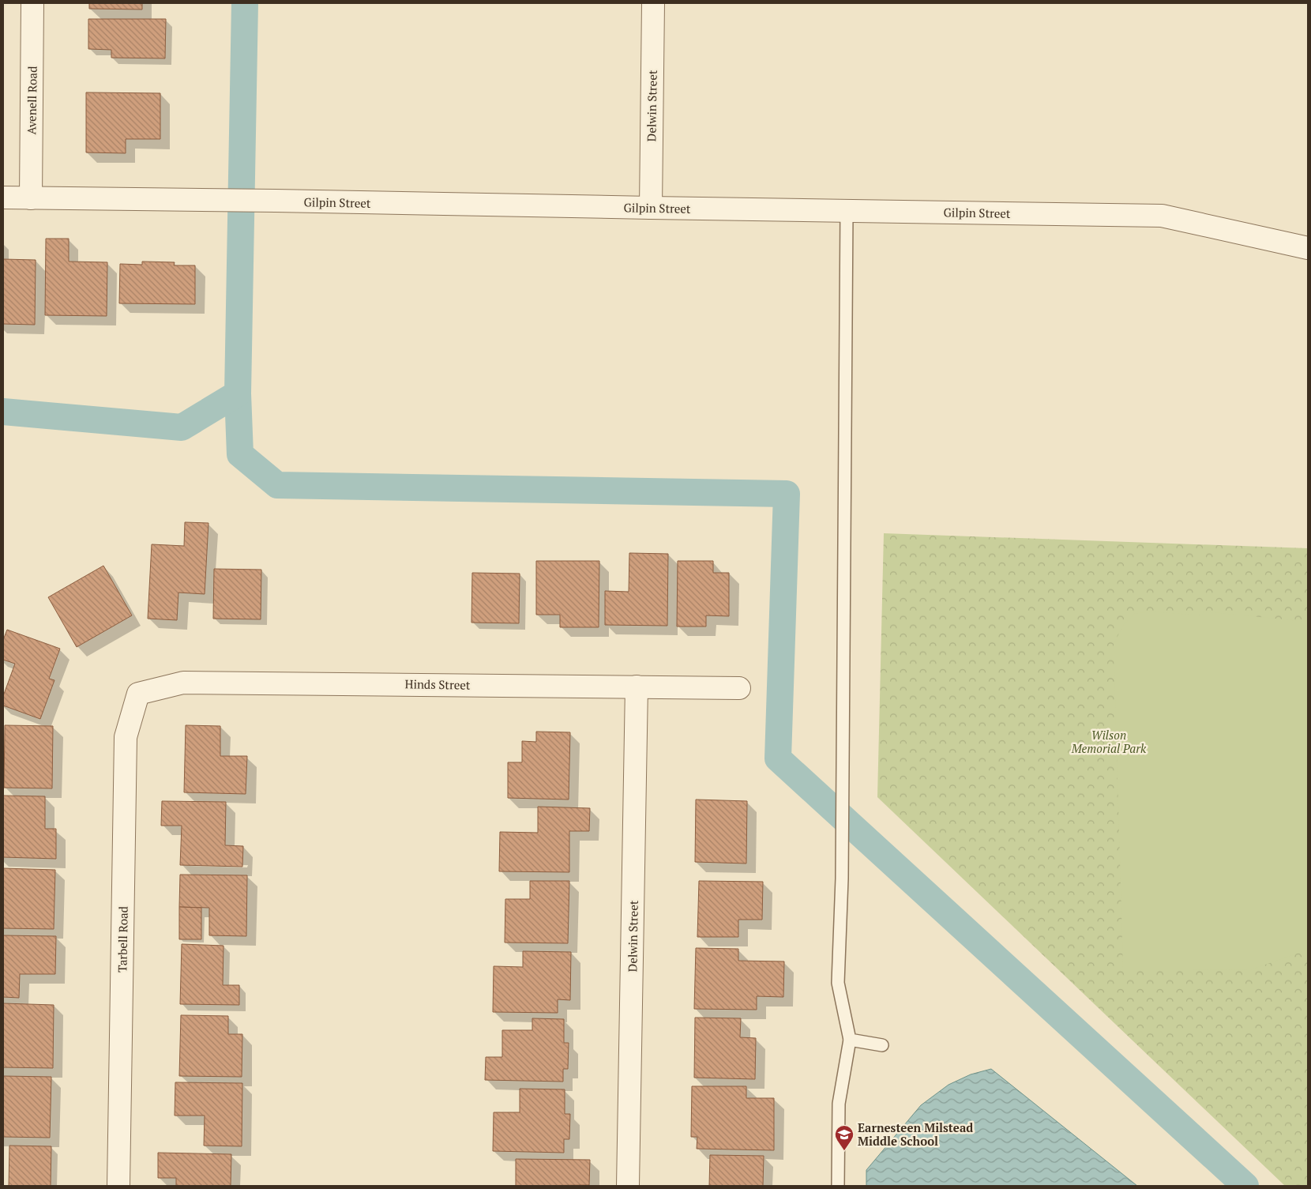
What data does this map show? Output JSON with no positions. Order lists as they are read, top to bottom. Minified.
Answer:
{"streets":{"street":["Avenell Road","Delwin Street","Gilpin Street","Hinds Street","Tarbell Road"]},"crossings":[["Avenell Road","Gilpin Street"],["Delwin Street","Gilpin Street"],["Delwin Street","Hinds Street"],["Hinds Street","Tarbell Road"]],"parks":["Wilson Memorial Park"],"places":{"school or university":["Earnesteen Milstead Middle School"]}}
